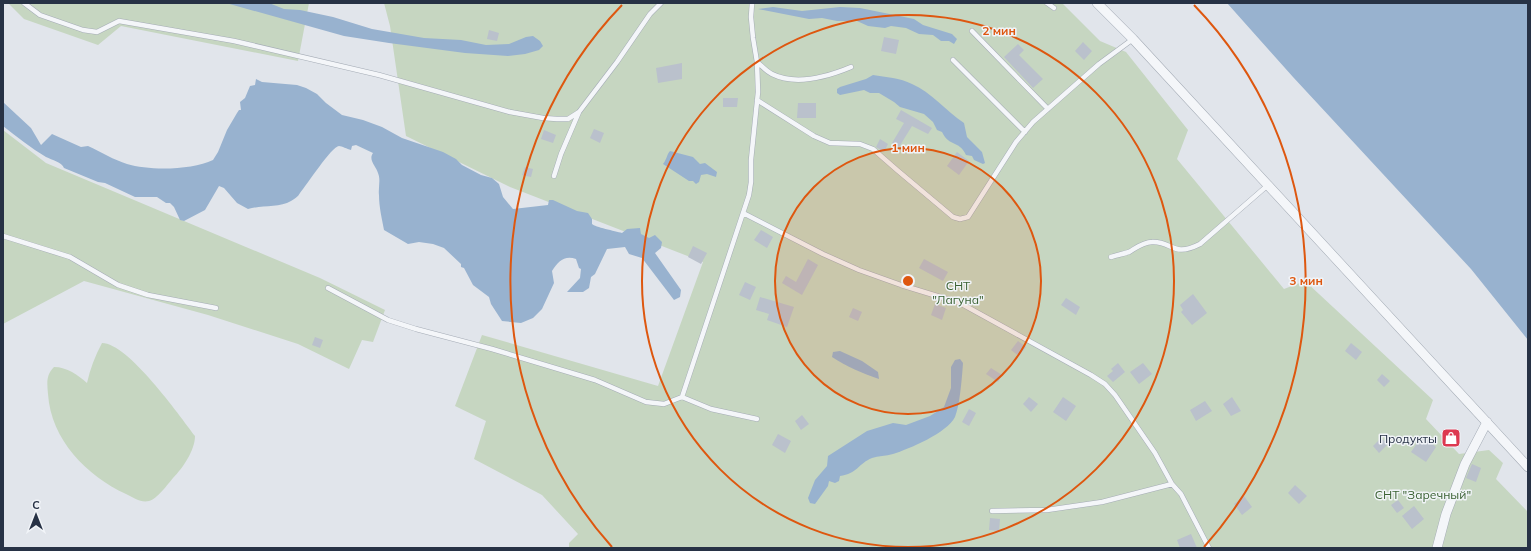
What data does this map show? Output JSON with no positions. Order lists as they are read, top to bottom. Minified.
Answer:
{"parks":["СНТ \"Лагуна\"","СНТ \"Заречный\""],"places":{"shop":["Продукты"]},"north":"top","rings":["2 мин","1 мин","3 мин"]}
